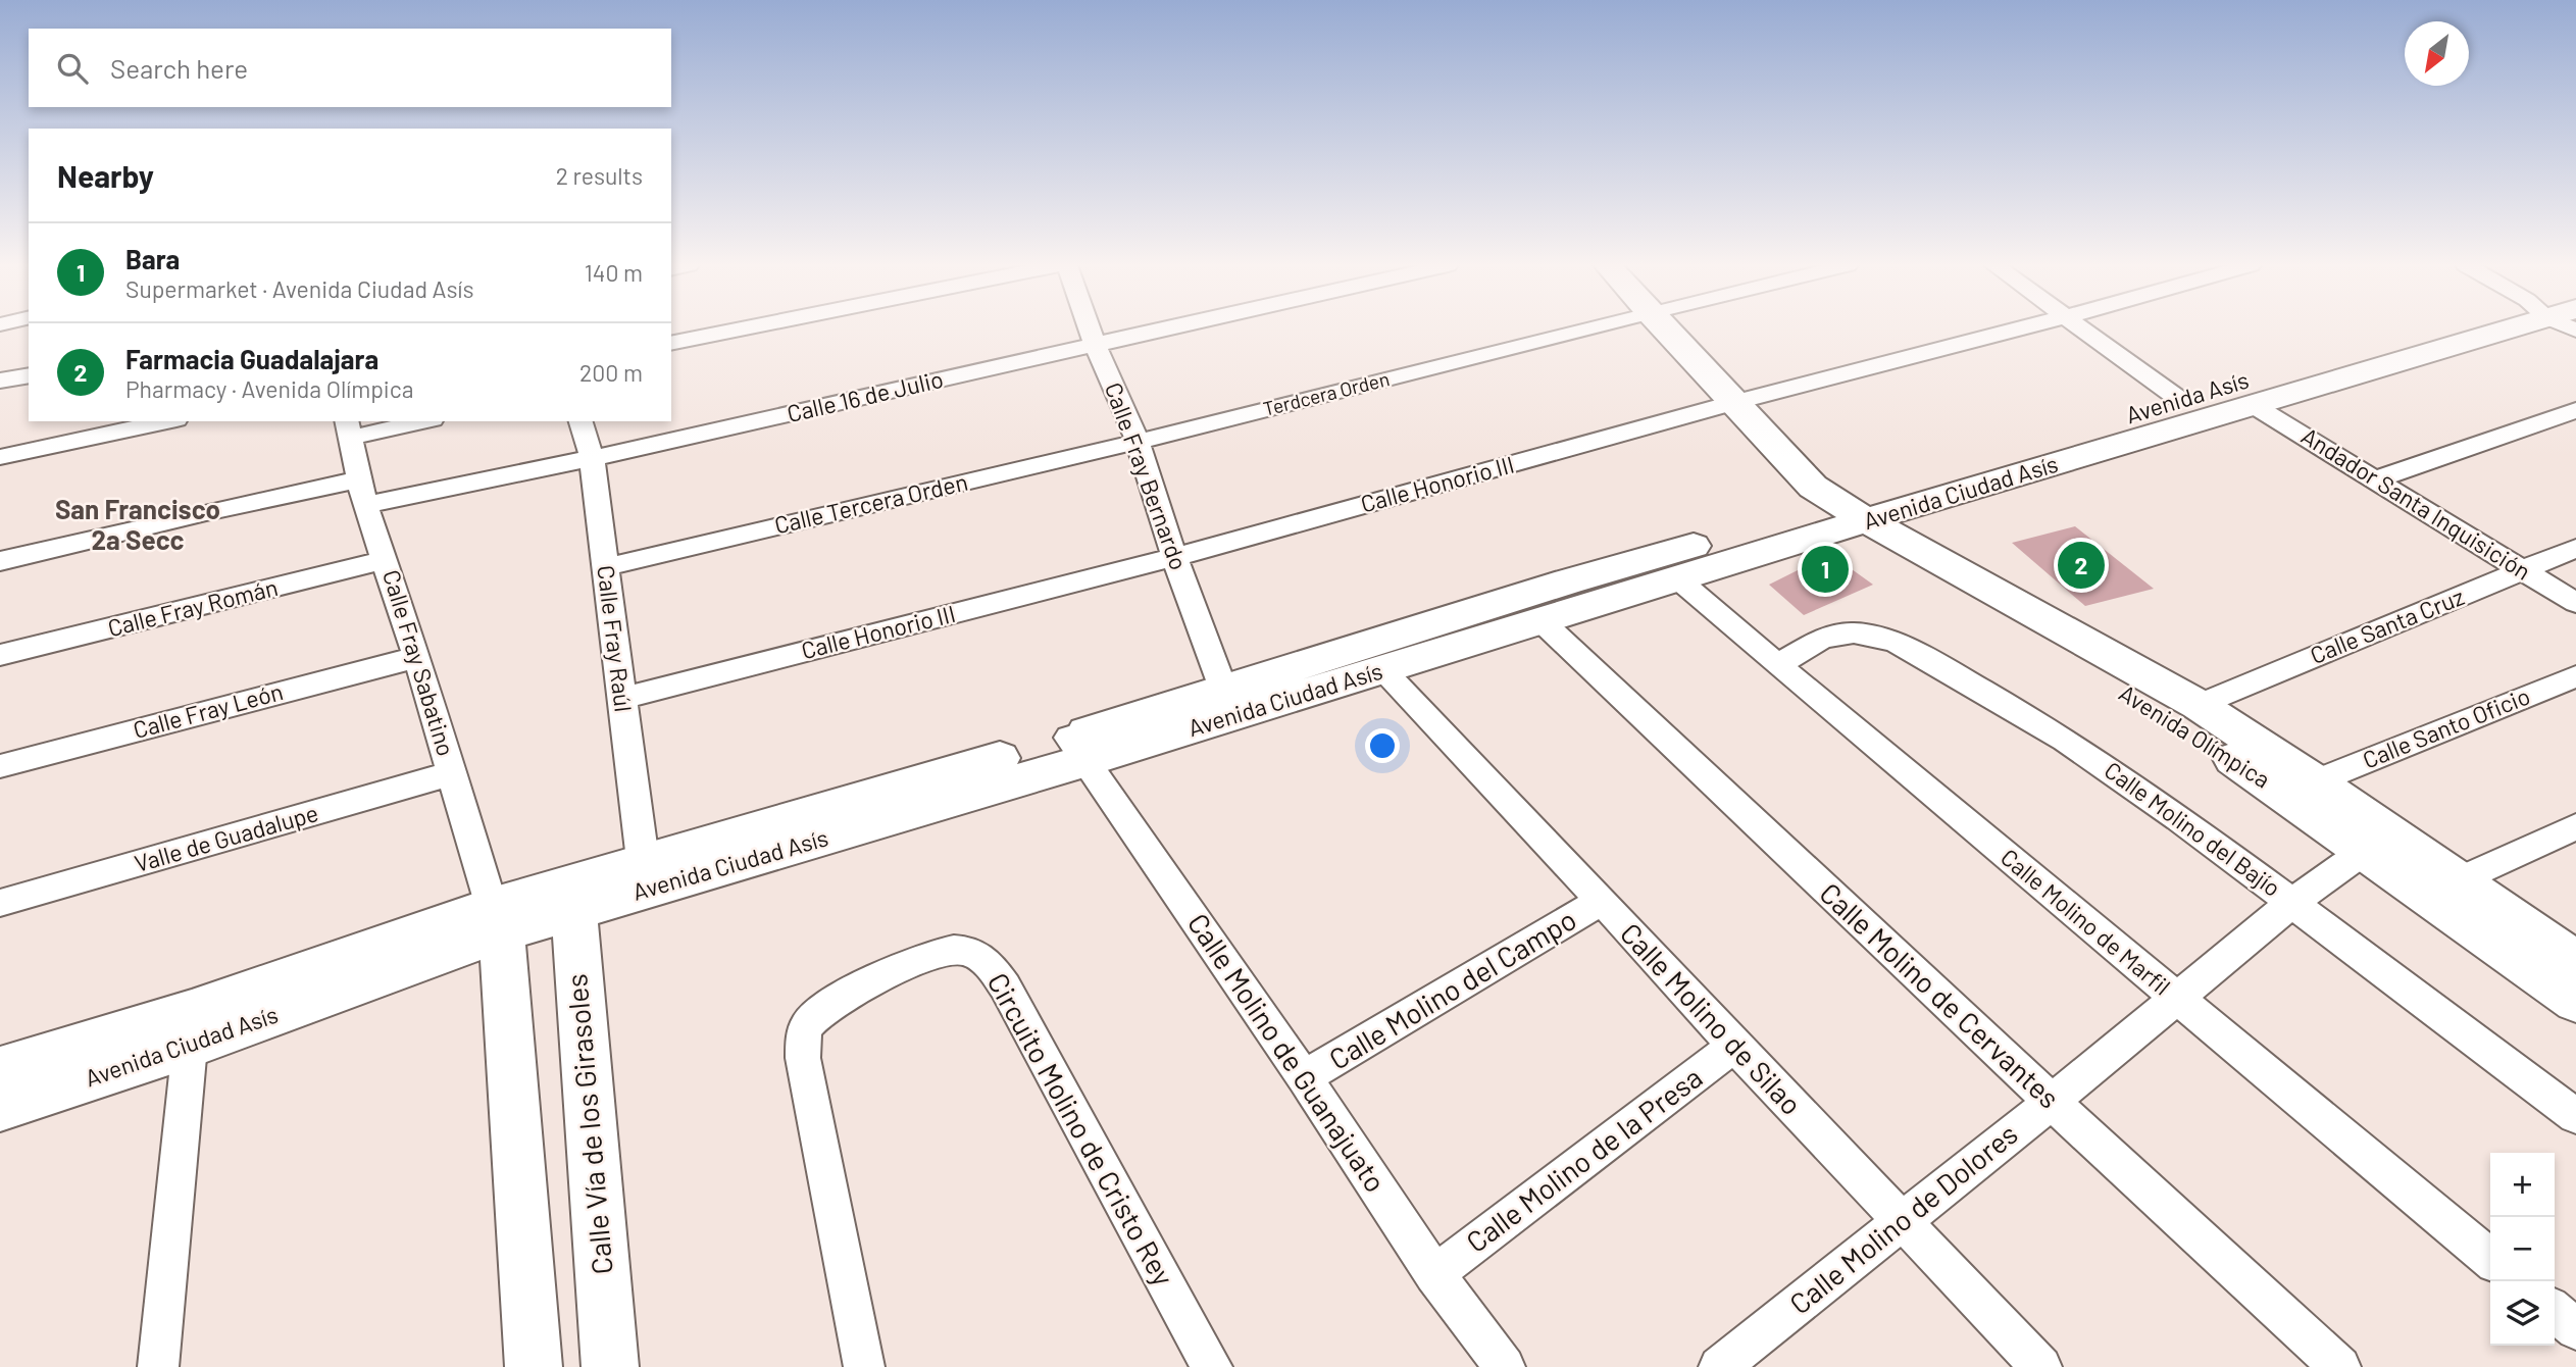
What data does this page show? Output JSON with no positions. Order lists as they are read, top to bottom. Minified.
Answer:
{"streets":{"street":["Terdcera Orden","Calle 16 de Julio","Avenida Asís","Calle Fray Bernardo","Calle Honorio III","Avenida Ciudad Asís","Calle Tercera Orden","Andador Santa Inquisición","Calle Fray Román","Calle Santa Cruz","Calle Fray Raúl","Calle Fray Sabatino","Calle Fray León","Calle Santo Oficio","Avenida Olímpica","Calle Molino del Bajío","Valle de Guadalupe","Calle Molino de Marfil","Calle Molino del Campo","Calle Molino de Cervantes","Calle Molino de Silao","Calle Molino de Guanajuato","Calle Vía de los Girasoles","Circuito Molino de Cristo Rey","Calle Molino de la Presa","Calle Molino de Dolores"]},"crossings":[["Terdcera Orden","Calle Fray Bernardo"],["Terdcera Orden","Calle Tercera Orden"],["Calle 16 de Julio","Calle Fray Bernardo"],["Calle 16 de Julio","Calle Fray Raúl"],["Calle 16 de Julio","Calle Fray Sabatino"],["Avenida Asís","Avenida Ciudad Asís"],["Avenida Asís","Avenida Olímpica"],["Calle Fray Bernardo","Calle Honorio III"],["Calle Fray Bernardo","Avenida Ciudad Asís"],["Calle Fray Bernardo","Calle Tercera Orden"],["Calle Honorio III","Calle Fray Raúl"],["Calle Honorio III","Avenida Olímpica"],["Avenida Ciudad Asís","Andador Santa Inquisición"],["Avenida Ciudad Asís","Calle Fray Raúl"],["Avenida Ciudad Asís","Calle Fray Sabatino"],["Avenida Ciudad Asís","Avenida Olímpica"],["Avenida Ciudad Asís","Calle Molino de Marfil"],["Avenida Ciudad Asís","Calle Molino de Cervantes"],["Avenida Ciudad Asís","Calle Molino de Silao"],["Avenida Ciudad Asís","Calle Molino de Guanajuato"],["Avenida Ciudad Asís","Calle Vía de los Girasoles"],["Calle Tercera Orden","Calle Fray Raúl"],["Andador Santa Inquisición","Calle Santa Cruz"],["Calle Fray Román","Calle Fray Sabatino"],["Calle Santa Cruz","Avenida Olímpica"],["Calle Fray Sabatino","Calle Fray León"],["Calle Fray Sabatino","Valle de Guadalupe"],["Calle Santo Oficio","Avenida Olímpica"],["Avenida Olímpica","Calle Molino de Dolores"],["Calle Molino del Bajío","Calle Molino de Marfil"],["Calle Molino del Bajío","Calle Molino de Dolores"],["Calle Molino de Marfil","Calle Molino de Dolores"],["Calle Molino del Campo","Calle Molino de Silao"],["Calle Molino del Campo","Calle Molino de Guanajuato"],["Calle Molino de Cervantes","Calle Molino de Dolores"],["Calle Molino de Silao","Calle Molino de la Presa"],["Calle Molino de Silao","Calle Molino de Dolores"],["Calle Molino de Guanajuato","Calle Molino de la Presa"]],"districts":["San Francisco 2a Secc"],"north":"bottom left","page":{"search":"Search here","heading":["Nearby","2 results"],"list":[{"mark":"1","name":"Bara","note":"Supermarket · Avenida Ciudad Asís","value":"140 m"},{"mark":"2","name":"Farmacia Guadalajara","note":"Pharmacy · Avenida Olímpica","value":"200 m"}],"pins":["2","1"],"map_buttons":["+","−"]}}
